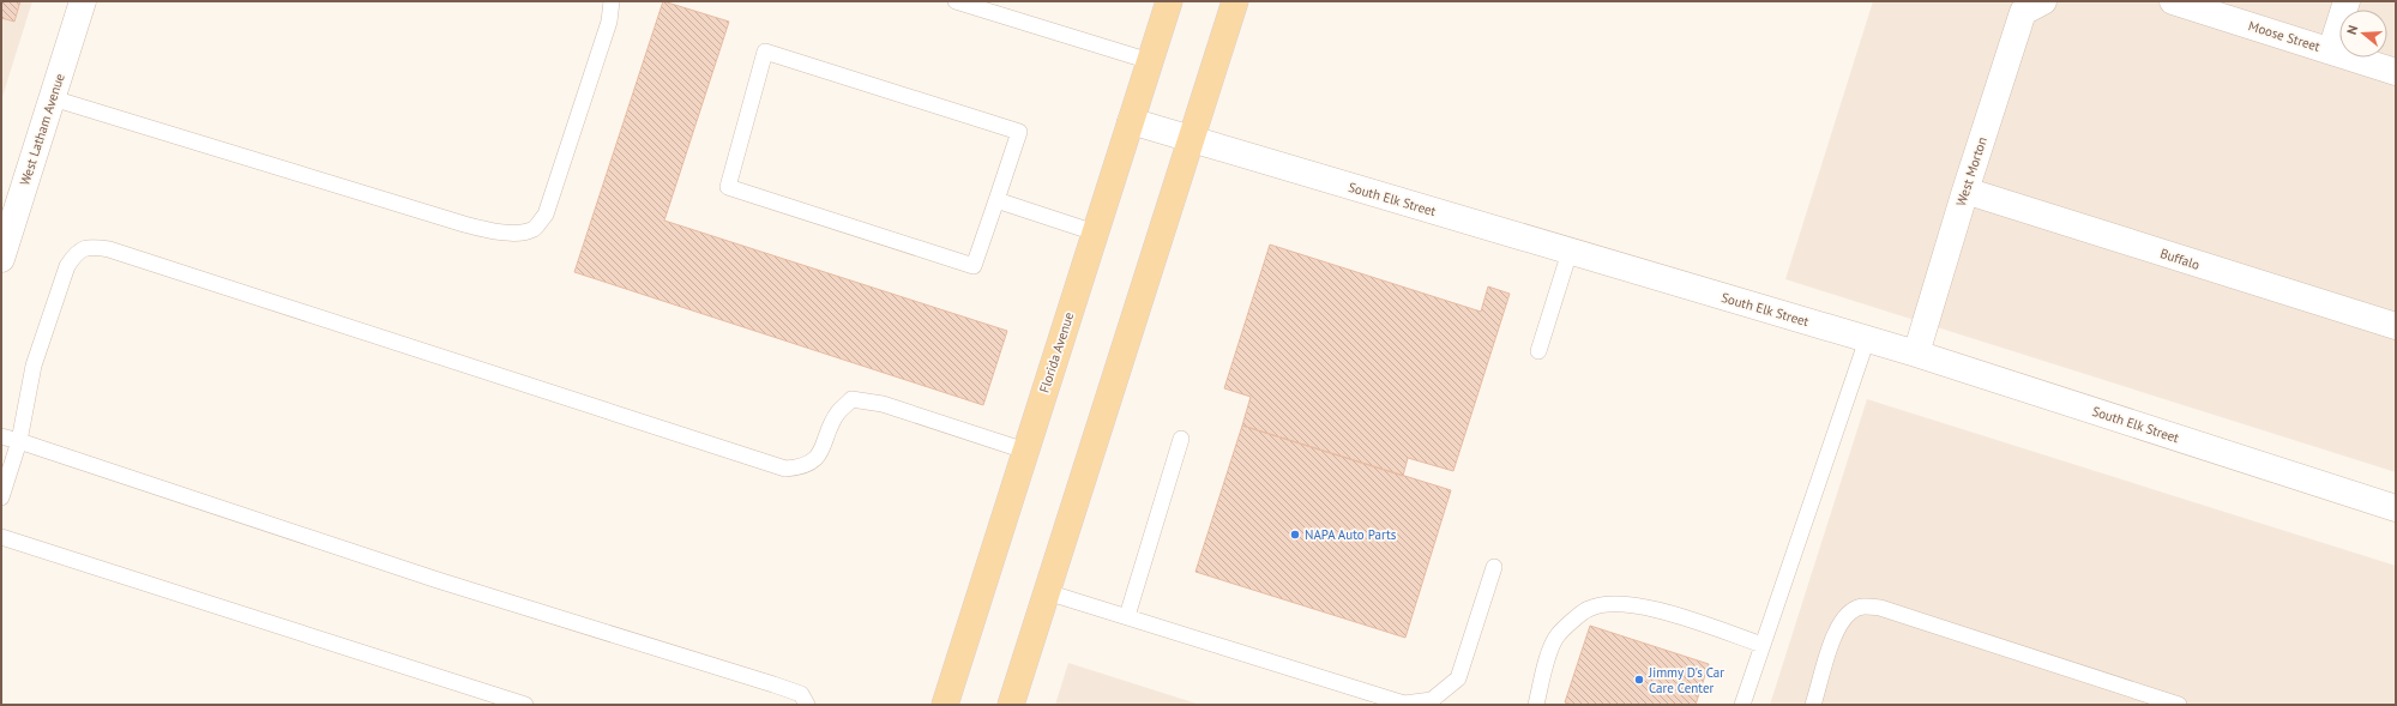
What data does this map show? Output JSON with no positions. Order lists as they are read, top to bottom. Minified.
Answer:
{"streets":{"main road":["Florida Avenue"],"street":["Moose Street","West Latham Avenue","West Morton","South Elk Street","Buffalo"]},"crossings":[["West Morton","South Elk Street"],["West Morton","Buffalo"],["South Elk Street","Florida Avenue"]],"places":["NAPA Auto Parts","Jimmy D's Car Care Center"],"north":"left"}
